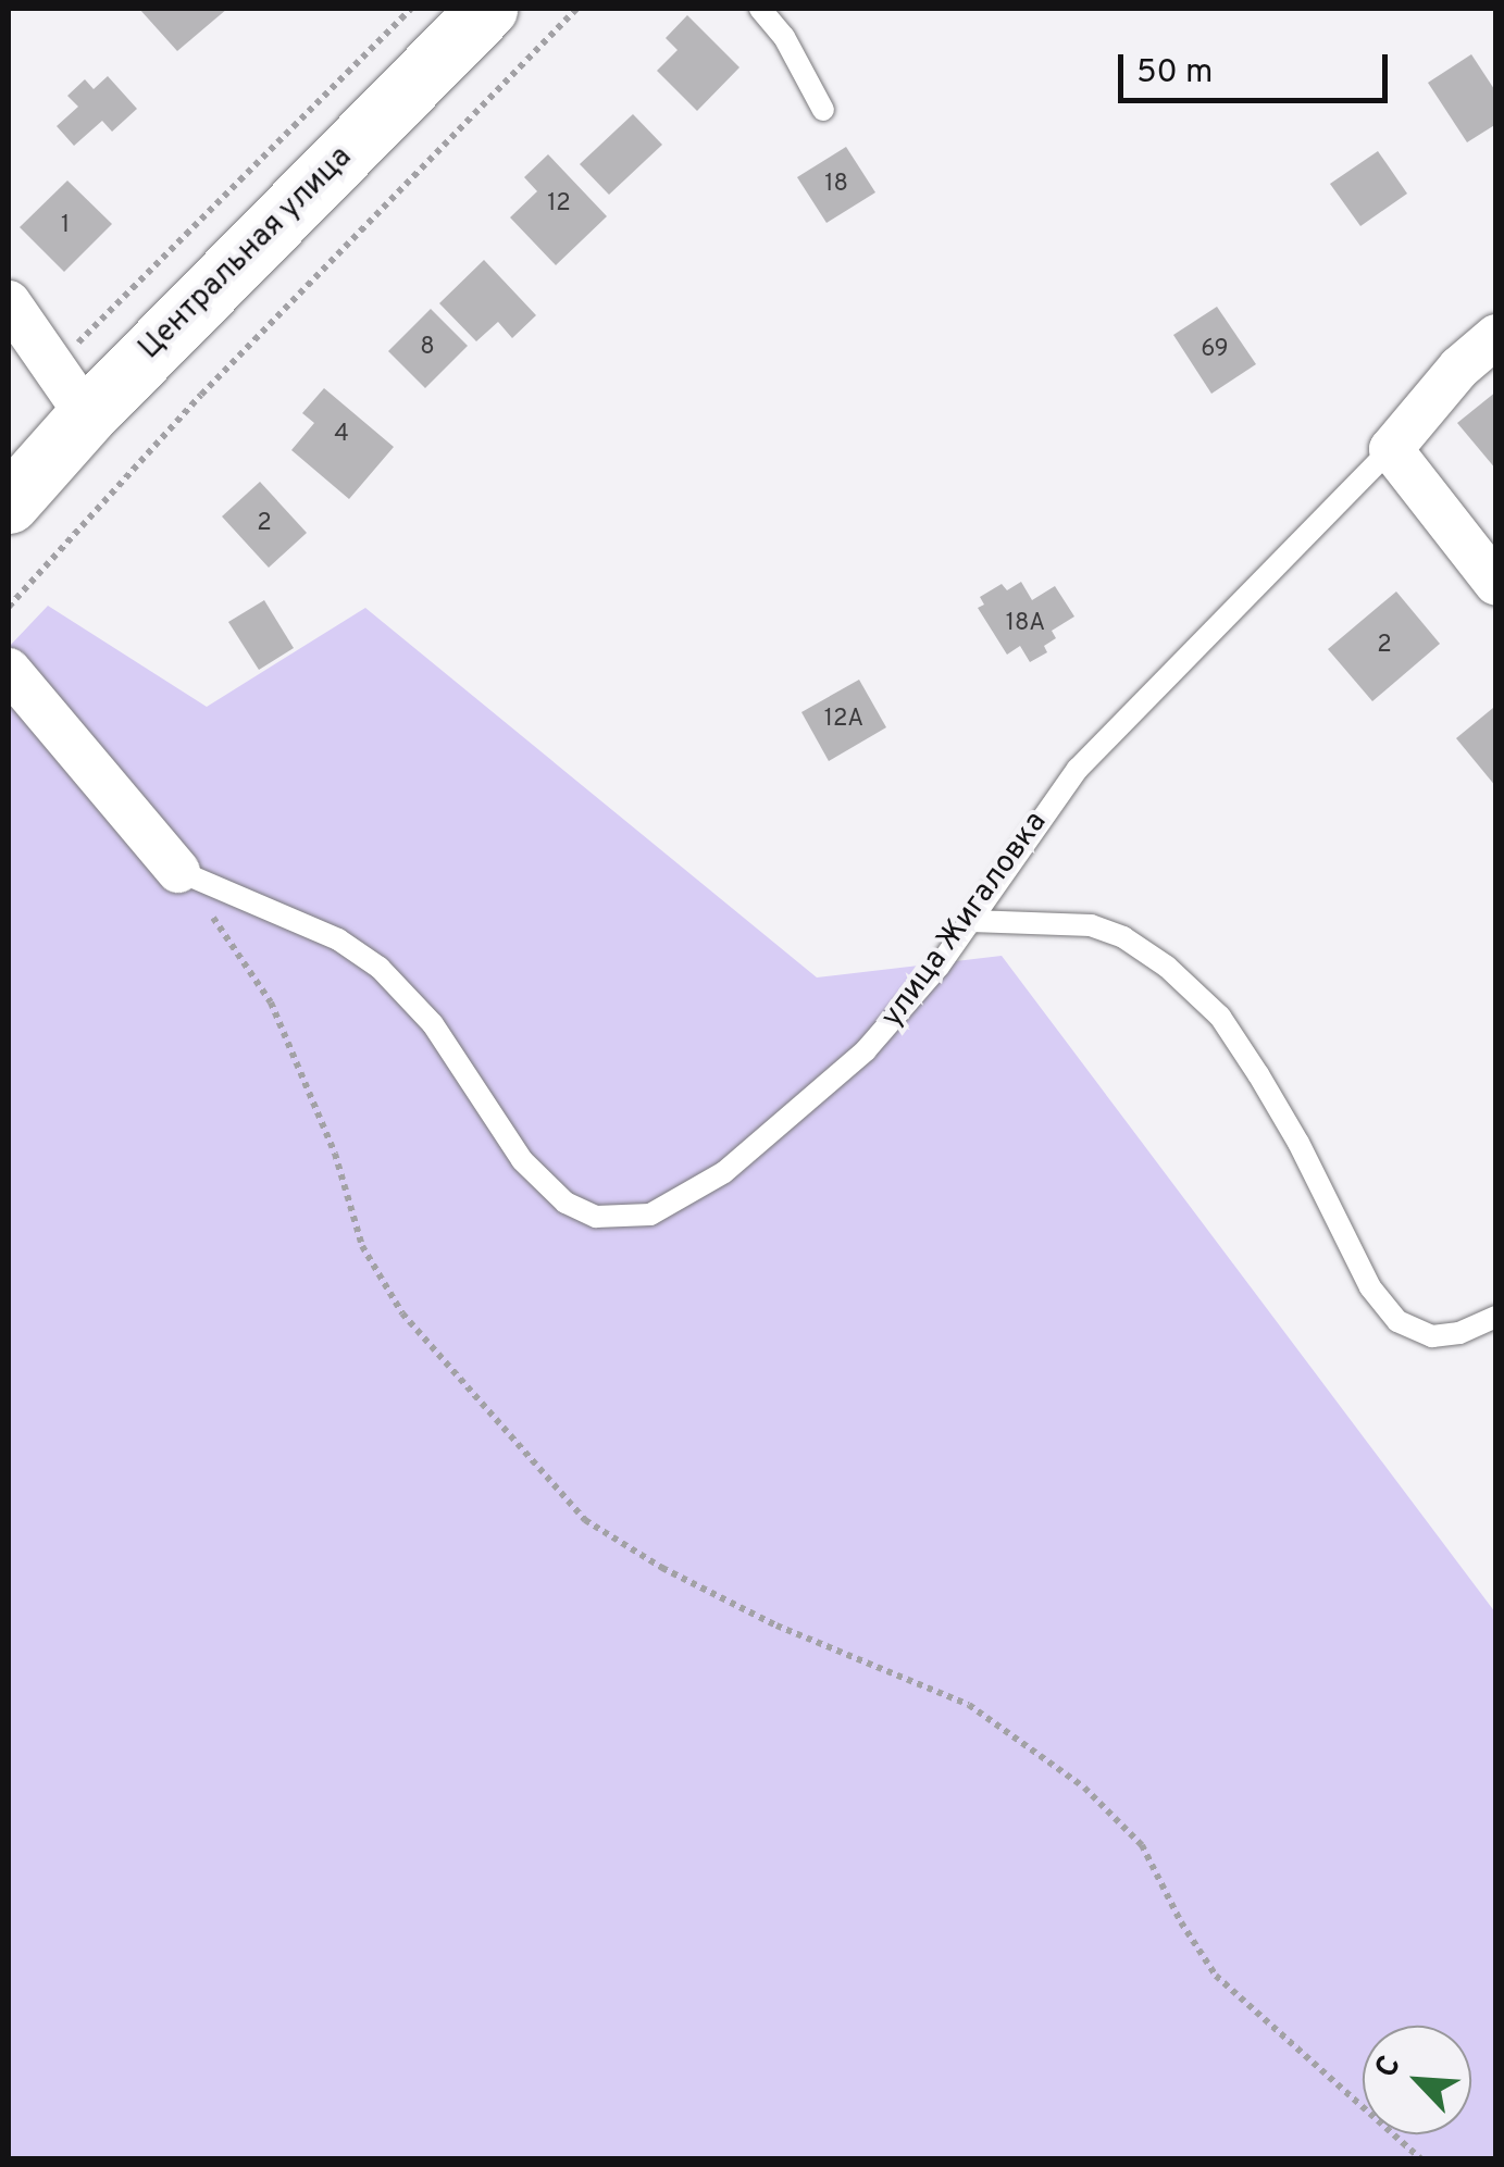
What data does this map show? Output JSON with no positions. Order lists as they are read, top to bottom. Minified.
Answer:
{"streets":{"main road":["Центральная улица"],"street":["улица Жигаловка"]},"house_numbers":["18","12","1","8","69","4","2","18А","2","12А"],"scale_bar":"50 m","north":"top left"}
